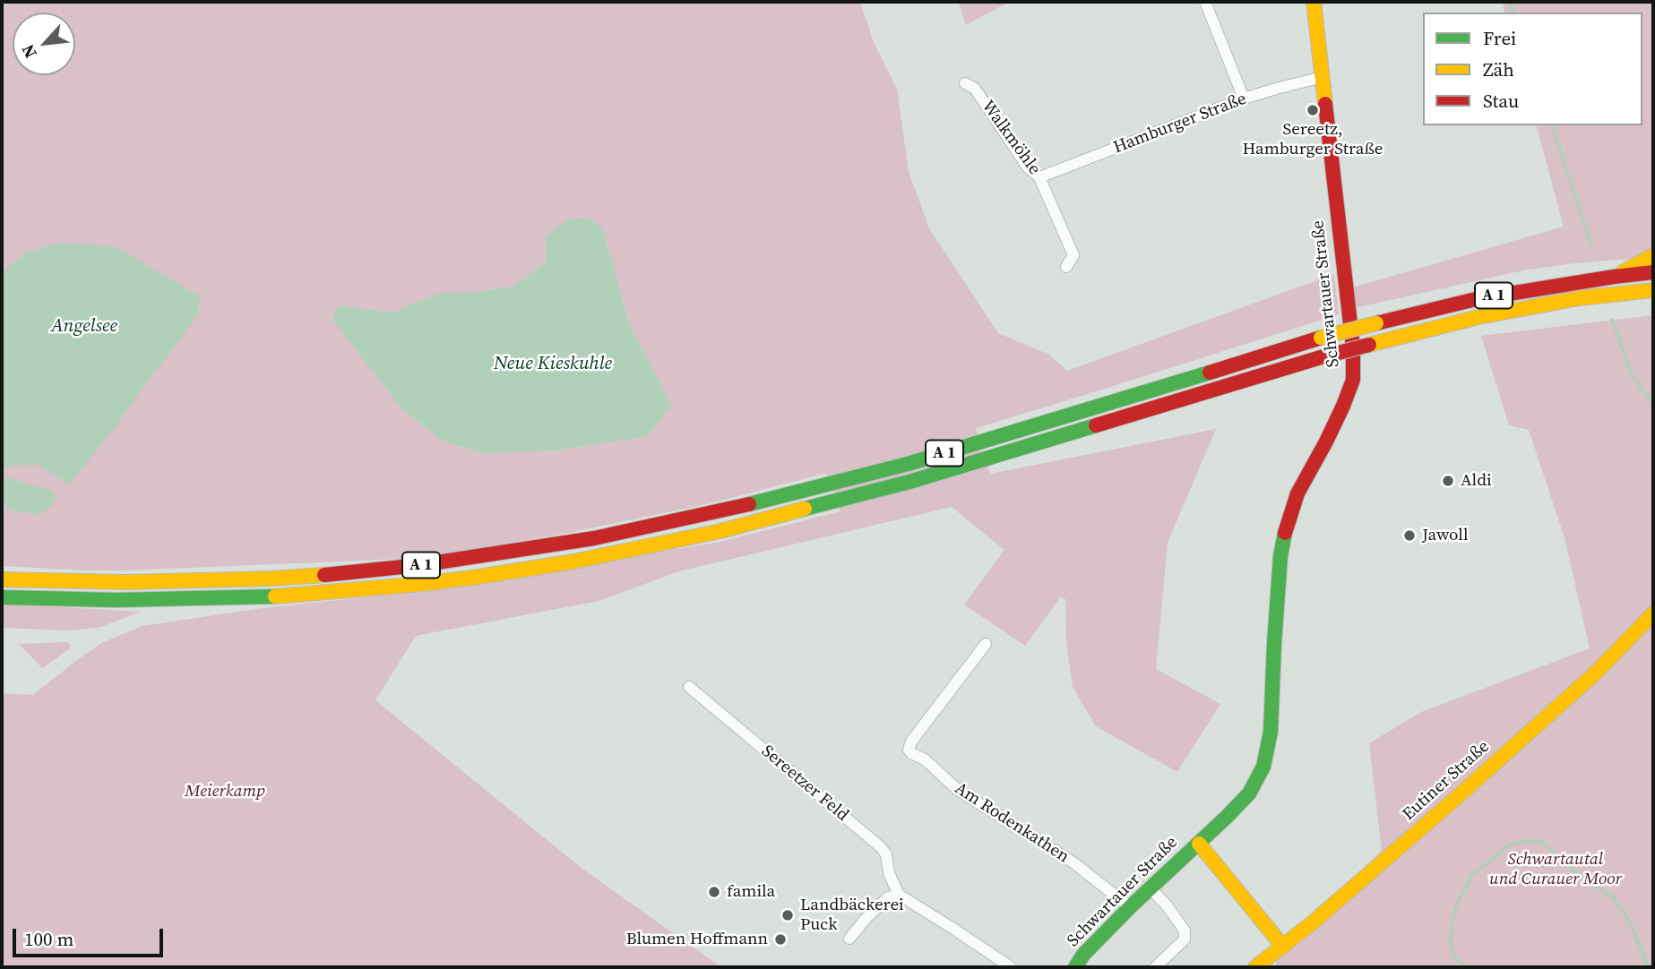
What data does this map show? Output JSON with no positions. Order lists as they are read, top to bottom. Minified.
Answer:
{"streets":{"main road":["Schwartauer Straße","A 1","Eutiner Straße"],"street":["Hamburger Straße","Walkmöhle","Sereetzer Feld","Am Rodenkathen"]},"crossings":[["Hamburger Straße","Walkmöhle"],["Hamburger Straße","Schwartauer Straße"],["Schwartauer Straße","Eutiner Straße"],["Schwartauer Straße","Am Rodenkathen"]],"water":["Angelsee","Neue Kieskuhle"],"parks":["Meierkamp","Schwartautal und Curauer Moor"],"places":["Sereetz, Hamburger Straße","Aldi","Jawoll","famila","Landbäckerei Puck","Blumen Hoffmann"],"legend":["Frei","Zäh","Stau"],"scale_bar":"100 m","north":"bottom left"}
